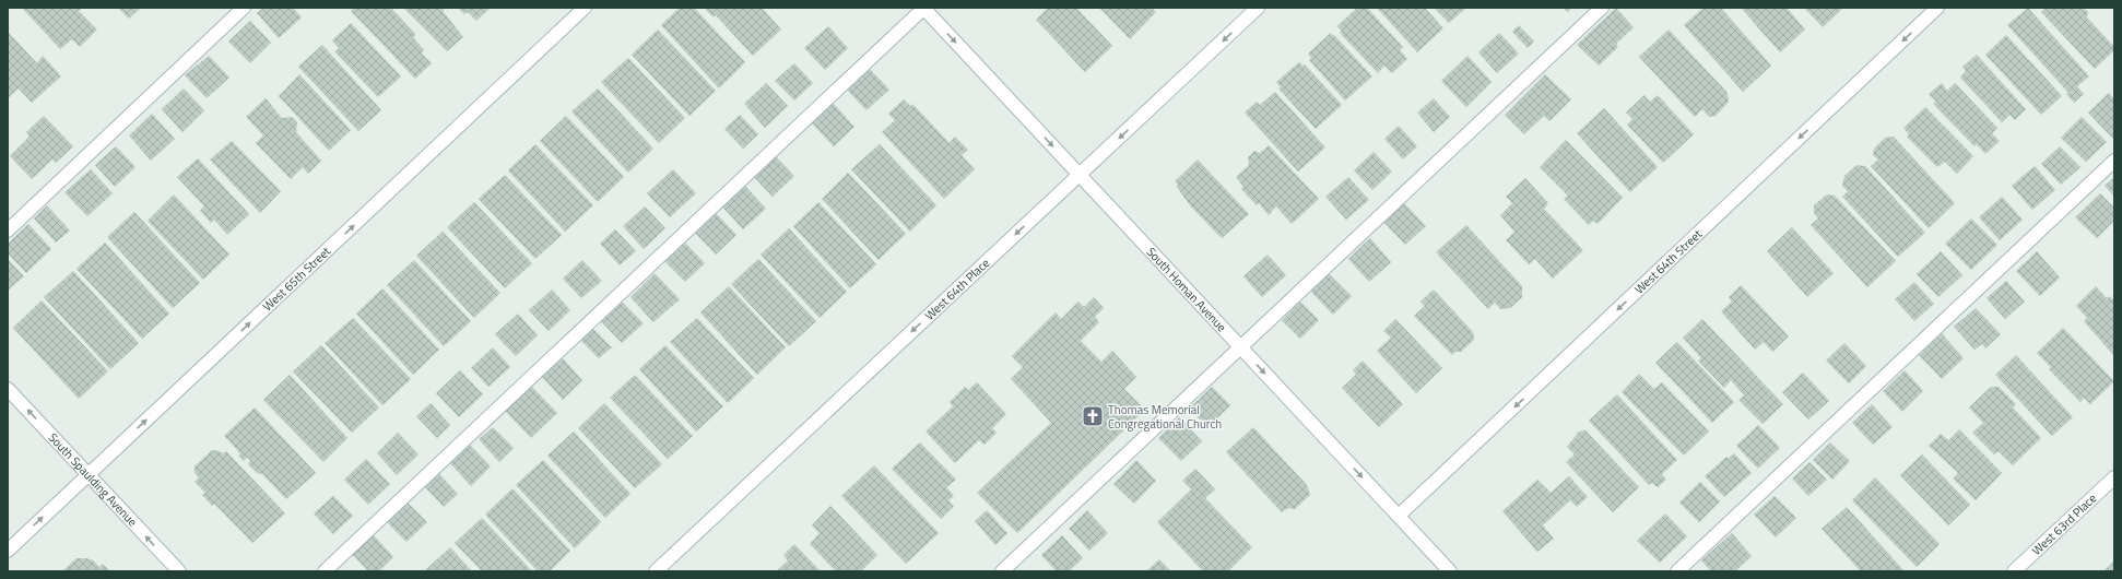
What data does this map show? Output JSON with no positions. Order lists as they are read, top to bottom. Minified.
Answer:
{"streets":{"street":["West 64th Street","West 65th Street","West 64th Place","South Homan Avenue","South Spaulding Avenue","West 63rd Place"]},"crossings":[["West 64th Street","South Homan Avenue"],["West 65th Street","South Spaulding Avenue"],["West 64th Place","South Homan Avenue"]],"one_way":["West 64th Street","West 65th Street","West 64th Place","South Homan Avenue","South Spaulding Avenue"],"places":{"church":["Thomas Memorial Congregational Church"]}}
